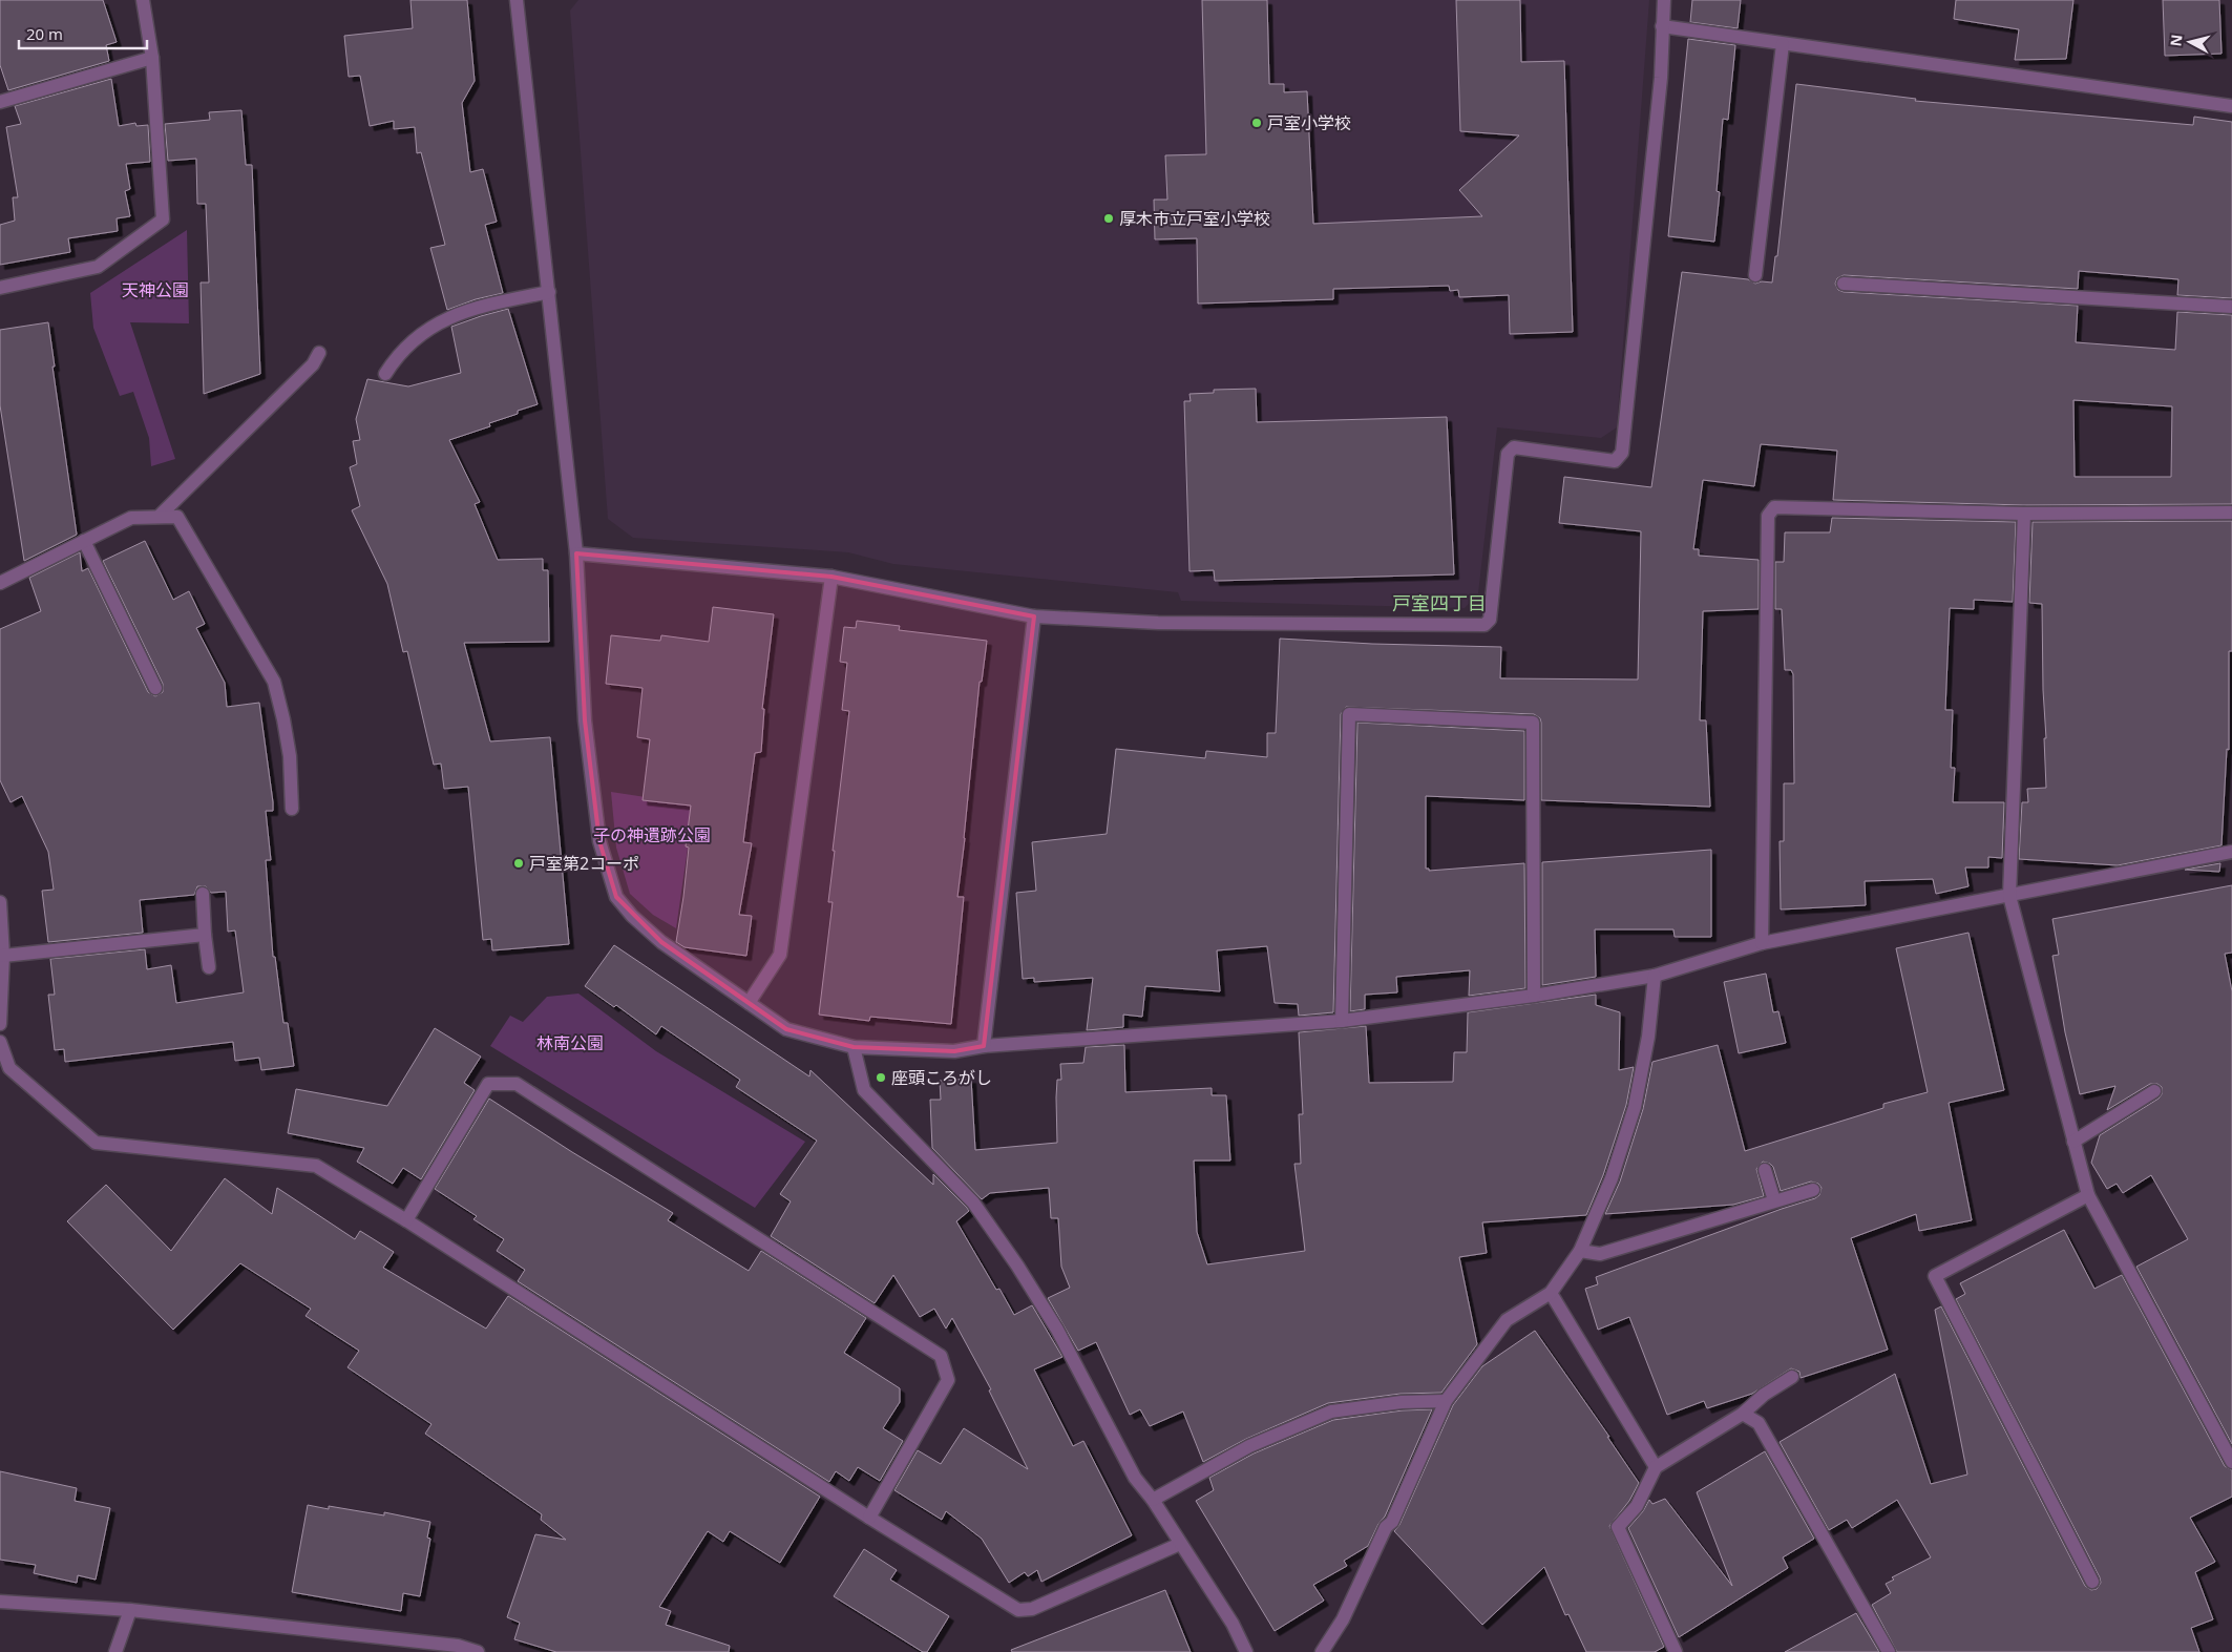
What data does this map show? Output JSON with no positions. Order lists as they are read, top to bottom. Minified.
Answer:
{"districts":["戸室四丁目"],"parks":["天神公園","子の神遺跡公園","林南公園"],"places":["戸室小学校","厚木市立戸室小学校","戸室第2コーポ","座頭ころがし"],"scale_bar":"20 m","north":"left"}
